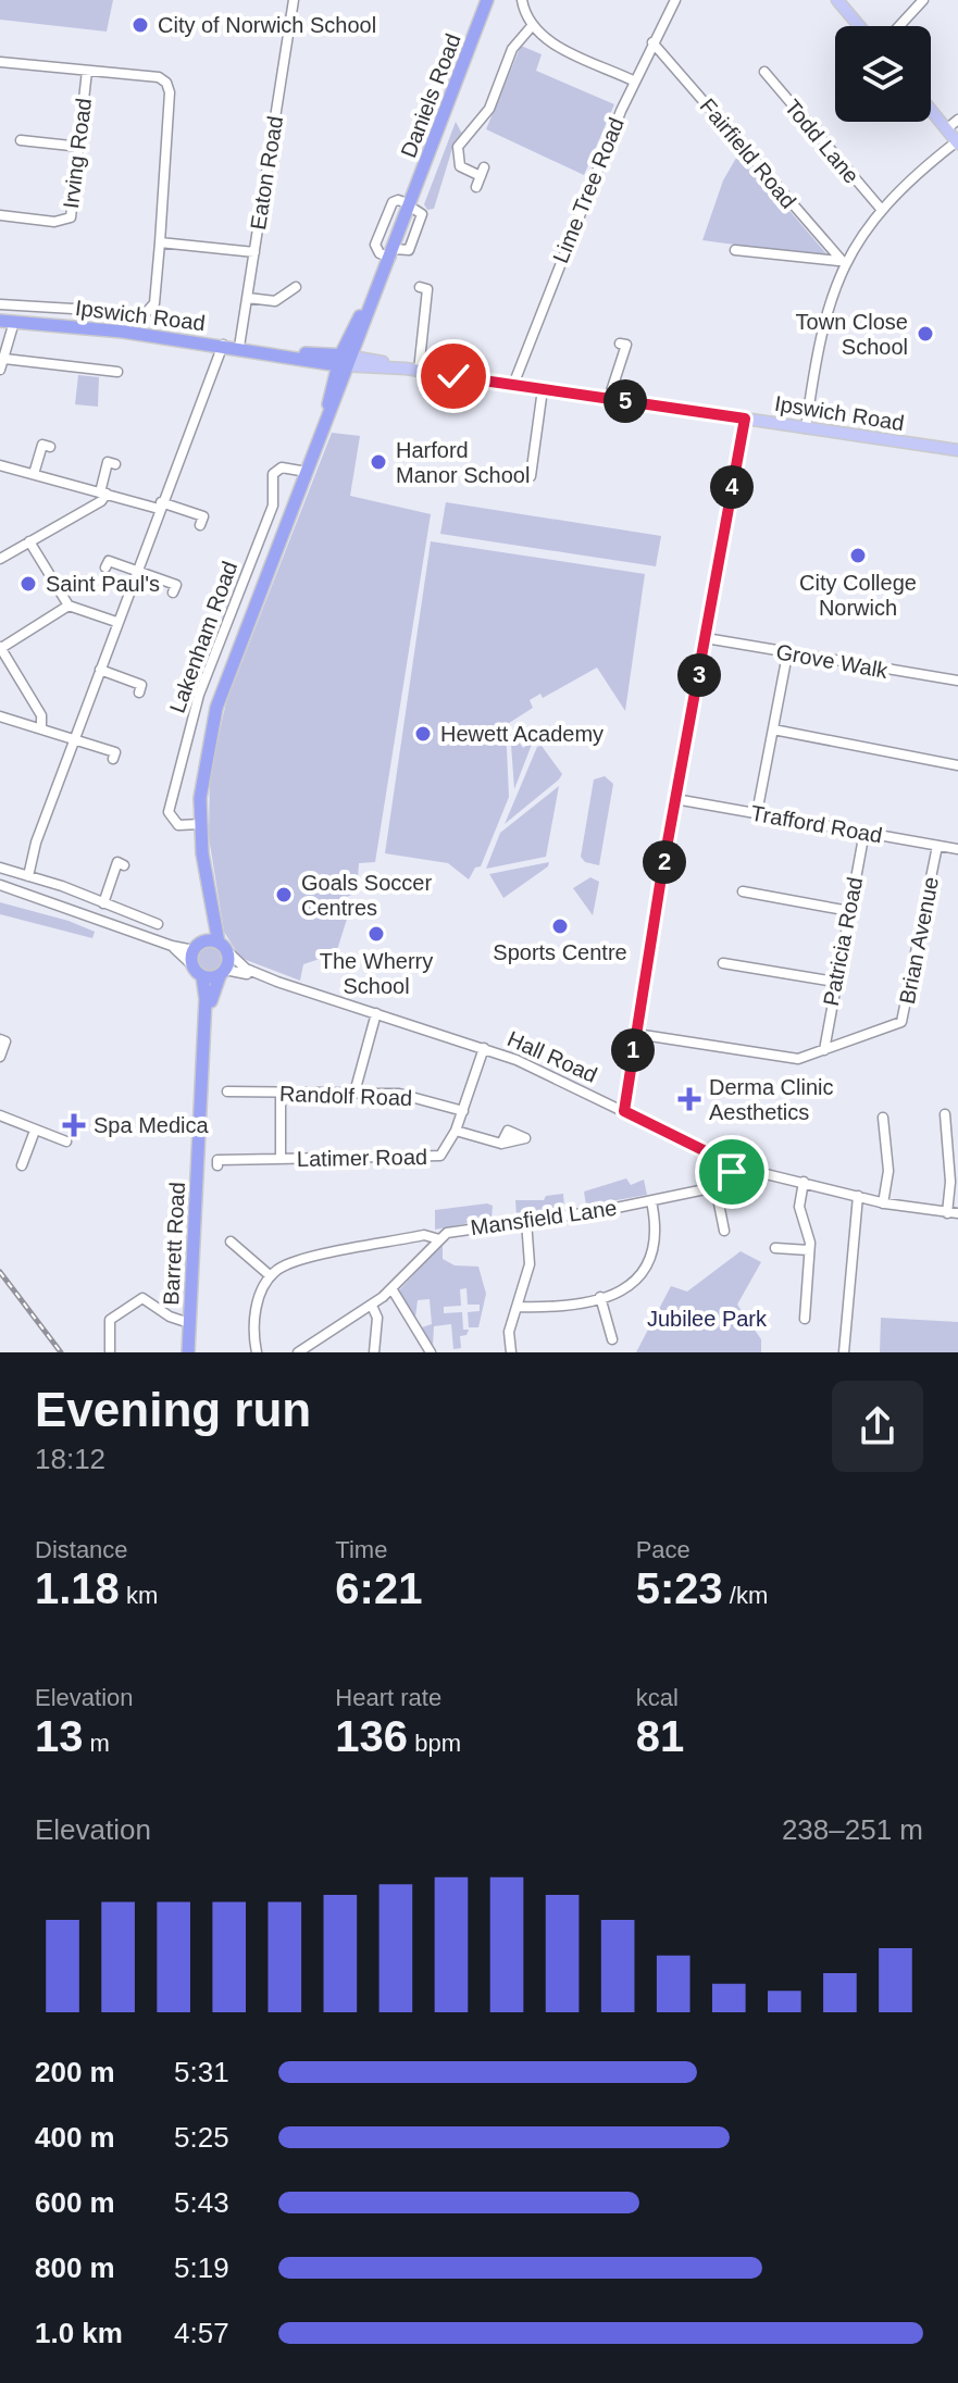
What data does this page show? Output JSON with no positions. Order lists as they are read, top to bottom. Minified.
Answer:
{"streets":{"highway":["Daniels Road","Ipswich Road","Lakenham Road","Hall Road","Barrett Road"],"street":["Todd Lane","Irving Road","Fairfield Road","Eaton Road","Lime Tree Road","Grove Walk","Trafford Road","Brian Avenue","Patricia Road","Randolf Road","Latimer Road","Mansfield Lane"]},"crossings":[["Daniels Road","Ipswich Road"],["Daniels Road","Lakenham Road"],["Fairfield Road","Lime Tree Road"],["Eaton Road","Ipswich Road"],["Lime Tree Road","Ipswich Road"],["Ipswich Road","Lakenham Road"],["Lakenham Road","Hall Road"],["Trafford Road","Brian Avenue"],["Trafford Road","Patricia Road"],["Brian Avenue","Patricia Road"],["Hall Road","Latimer Road"],["Hall Road","Barrett Road"],["Randolf Road","Latimer Road"]],"parks":["Jubilee Park"],"places":{"other":["City of Norwich School","Town Close School","Harford Manor School","City College Norwich","Saint Paul's","Hewett Academy","Goals Soccer Centres","Sports Centre","The Wherry School"],"health":["Derma Clinic Aesthetics","Spa Medica"]},"page":{"pins":["5","4","3","2","1"],"heading":["Evening run","18:12"],"stats":[["Distance","1.18 km"],["Time","6:21"],["Pace","5:23 /km"],["Elevation","13 m"],["Heart rate","136 bpm"],["kcal","81"]],"chart":["Elevation","238–251 m"],"list":[{"name":"200 m","note":"5:31"},{"name":"400 m","note":"5:25"},{"name":"600 m","note":"5:43"},{"name":"800 m","note":"5:19"},{"name":"1.0 km","note":"4:57"}]}}
